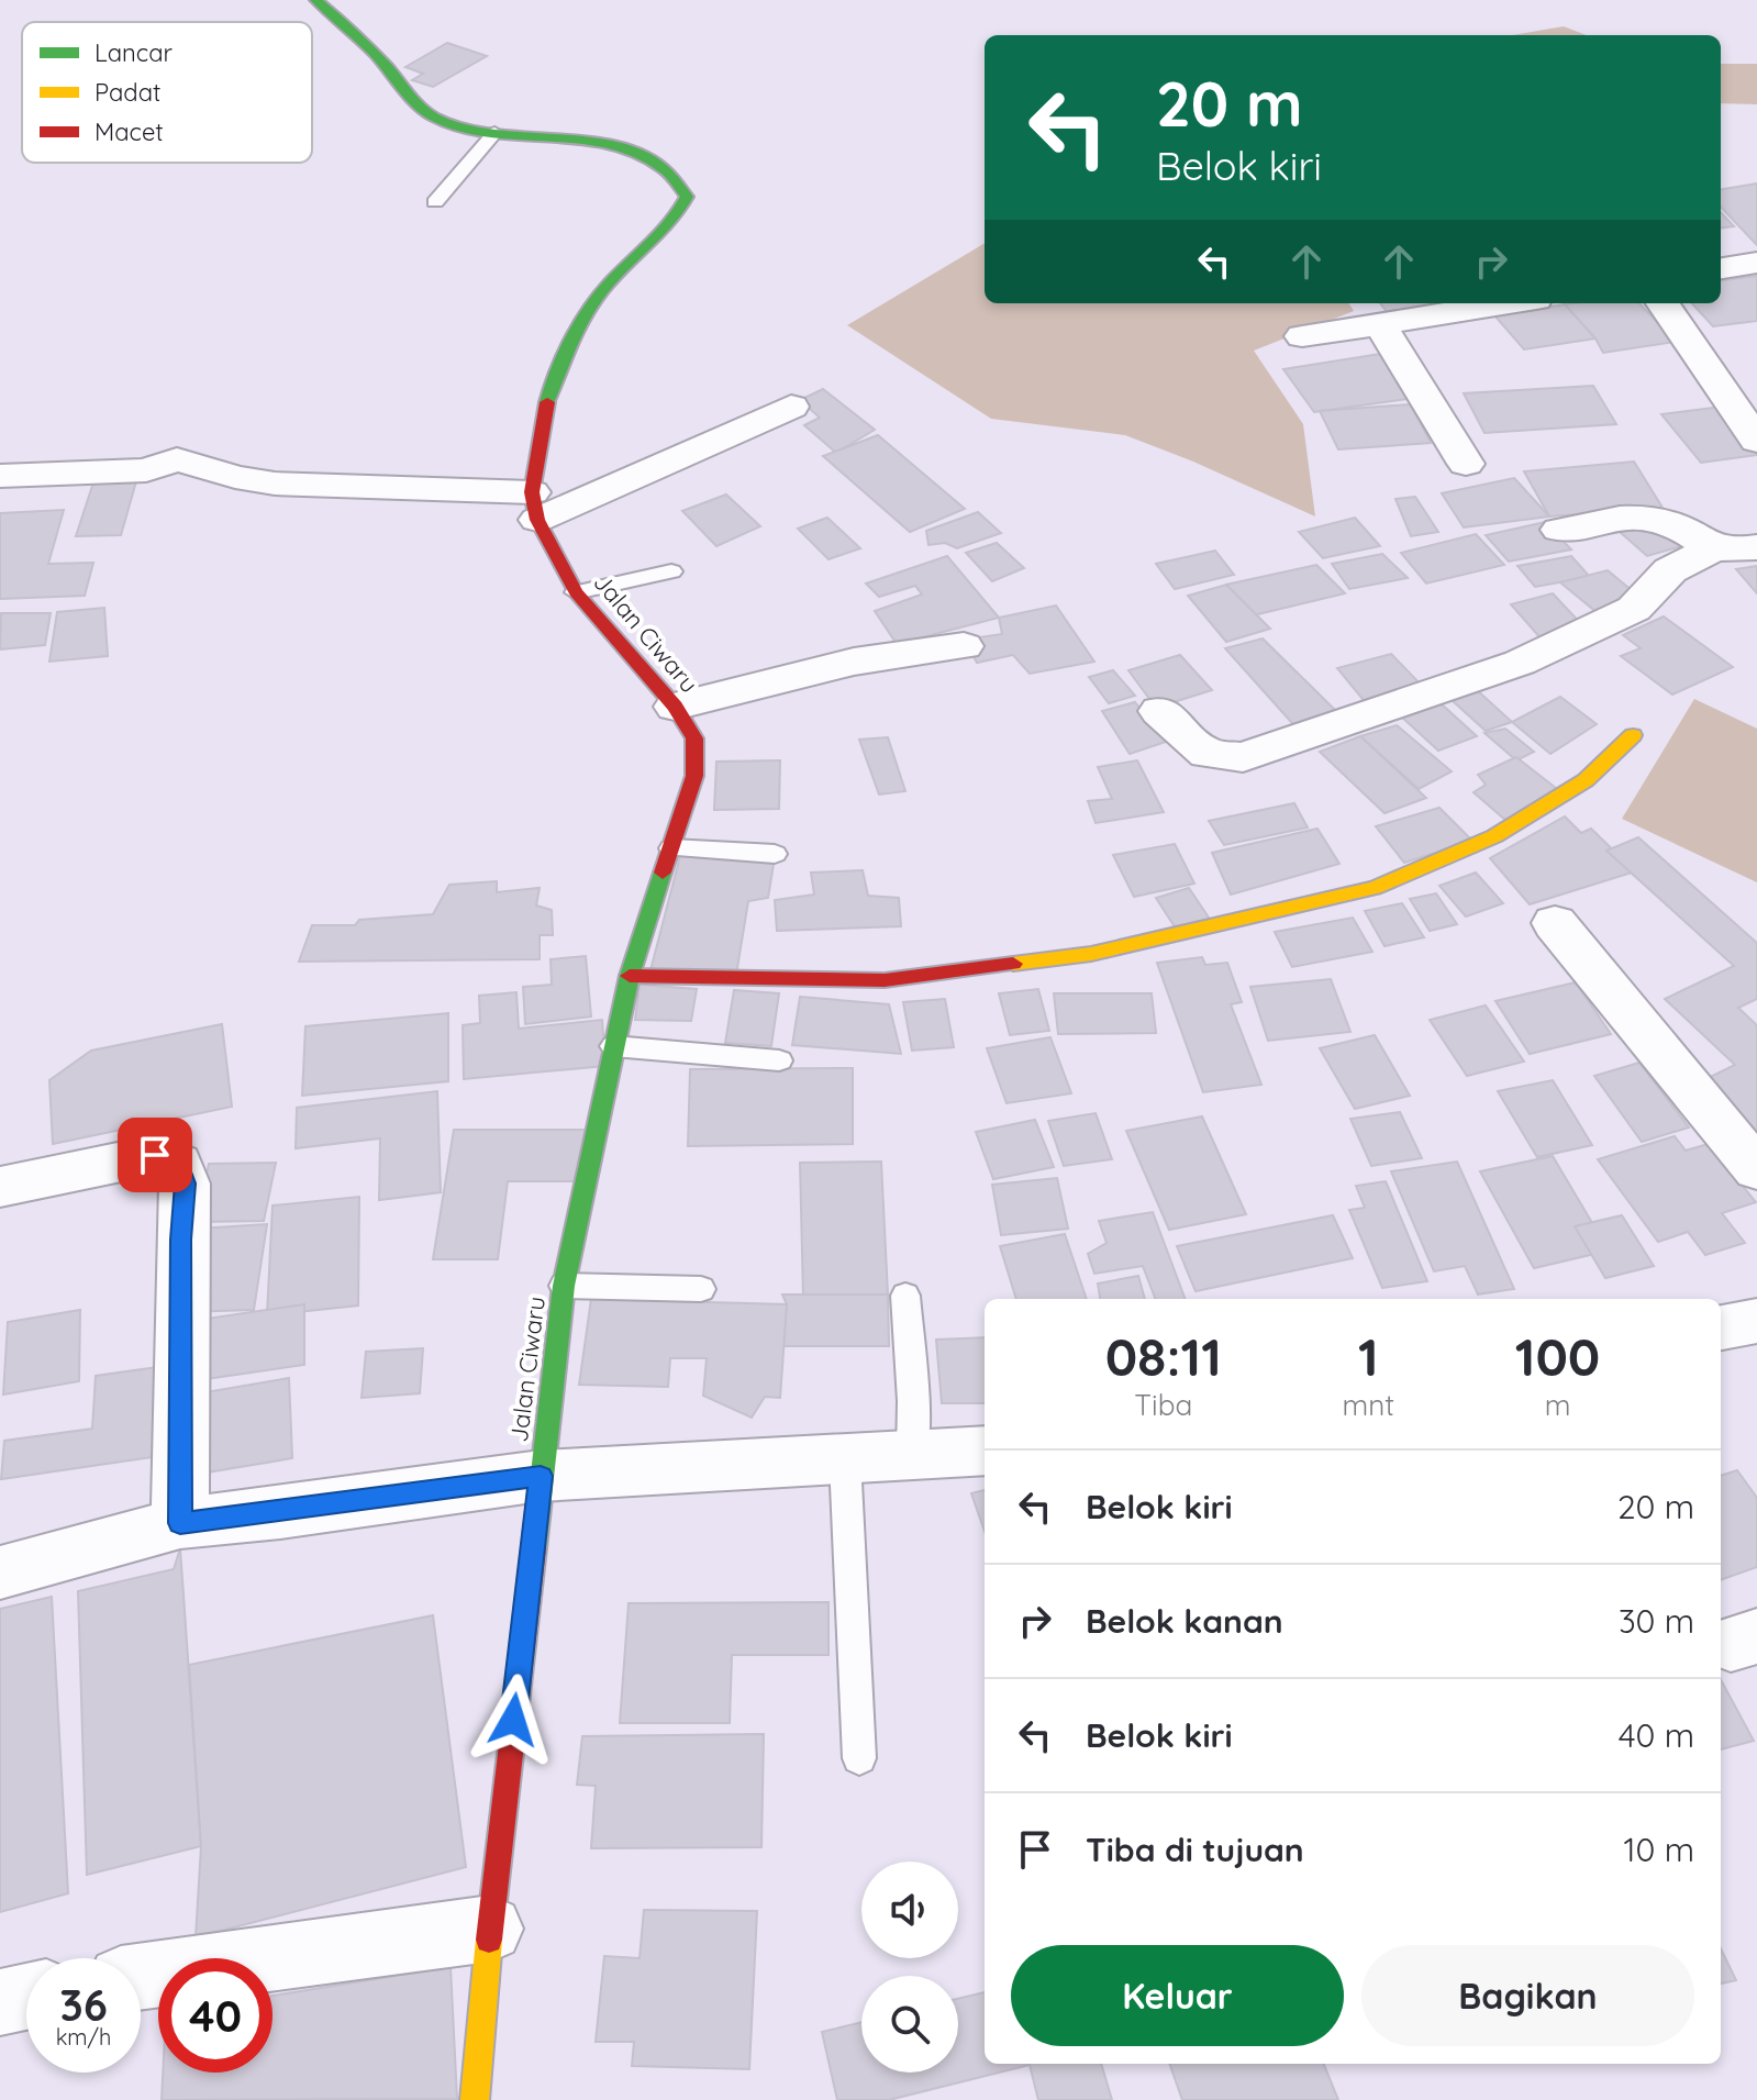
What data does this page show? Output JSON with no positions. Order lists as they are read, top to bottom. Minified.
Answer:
{"streets":{"street":["Jalan Ciwaru"]},"legend":["Lancar","Padat","Macet"],"page":{"turn":["20 m","Belok kiri"],"eta":["08:11","Tiba","1","mnt","100","m"],"list":[{"name":"Belok kiri","value":"20 m"},{"name":"Belok kanan","value":"30 m"},{"name":"Belok kiri","value":"40 m"},{"name":"Tiba di tujuan","value":"10 m"}],"buttons":["Keluar","Bagikan"],"speed":"36 km/h","limit":"40"}}
